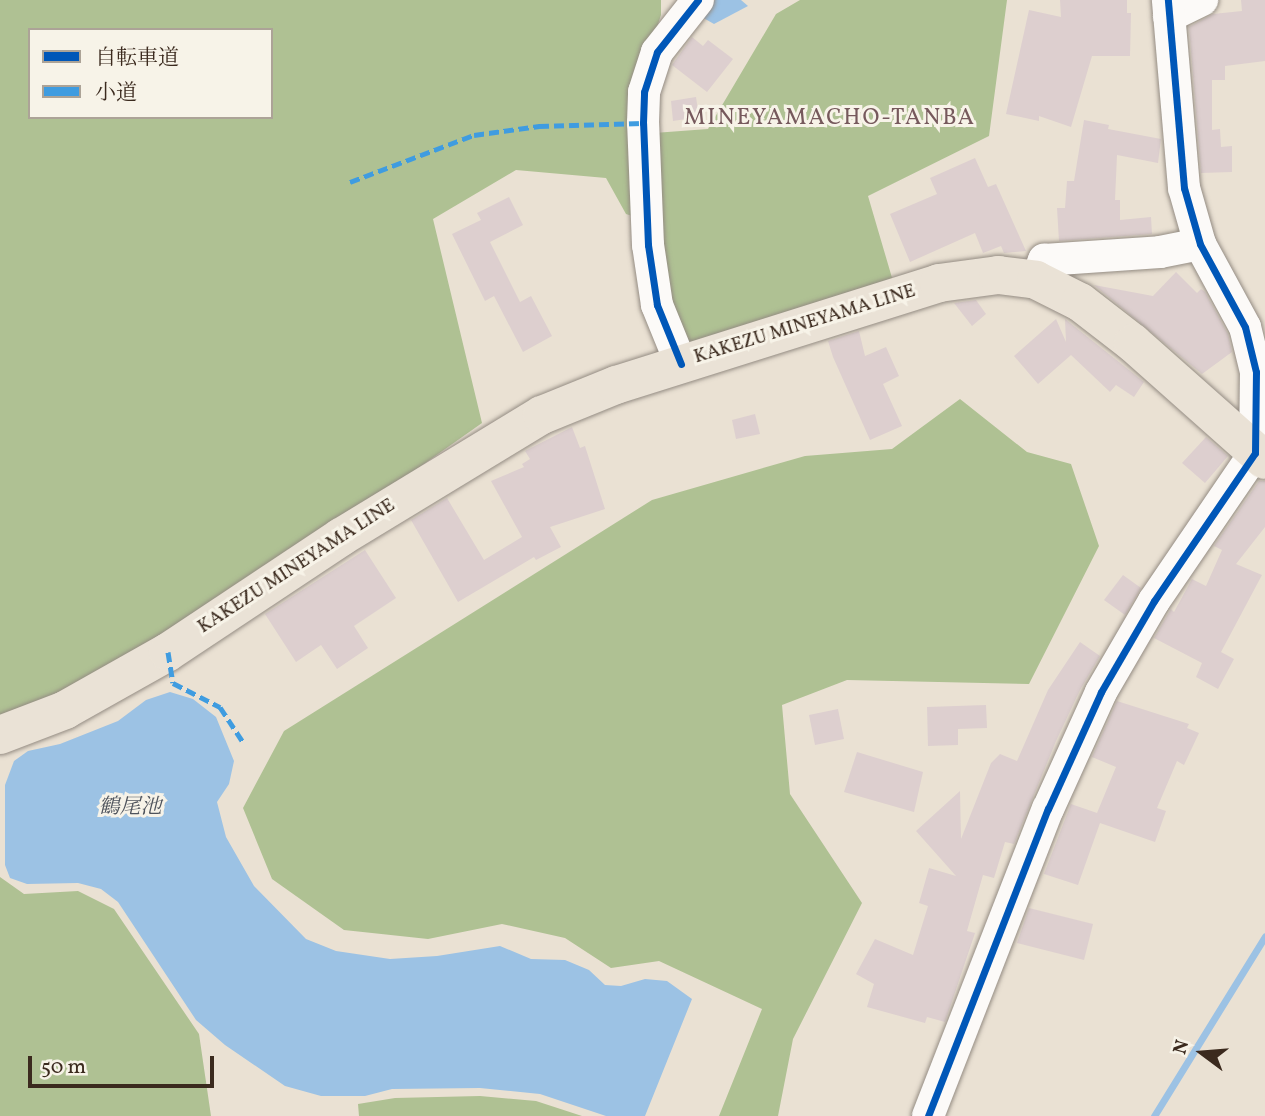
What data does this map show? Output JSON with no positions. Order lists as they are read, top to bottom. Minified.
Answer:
{"streets":{"main road":["KAKEZU MINEYAMA LINE"]},"districts":["MINEYAMACHO-TANBA"],"water":["鶴尾池"],"legend":["自転車道","小道"],"scale_bar":"50 m","north":"left"}
